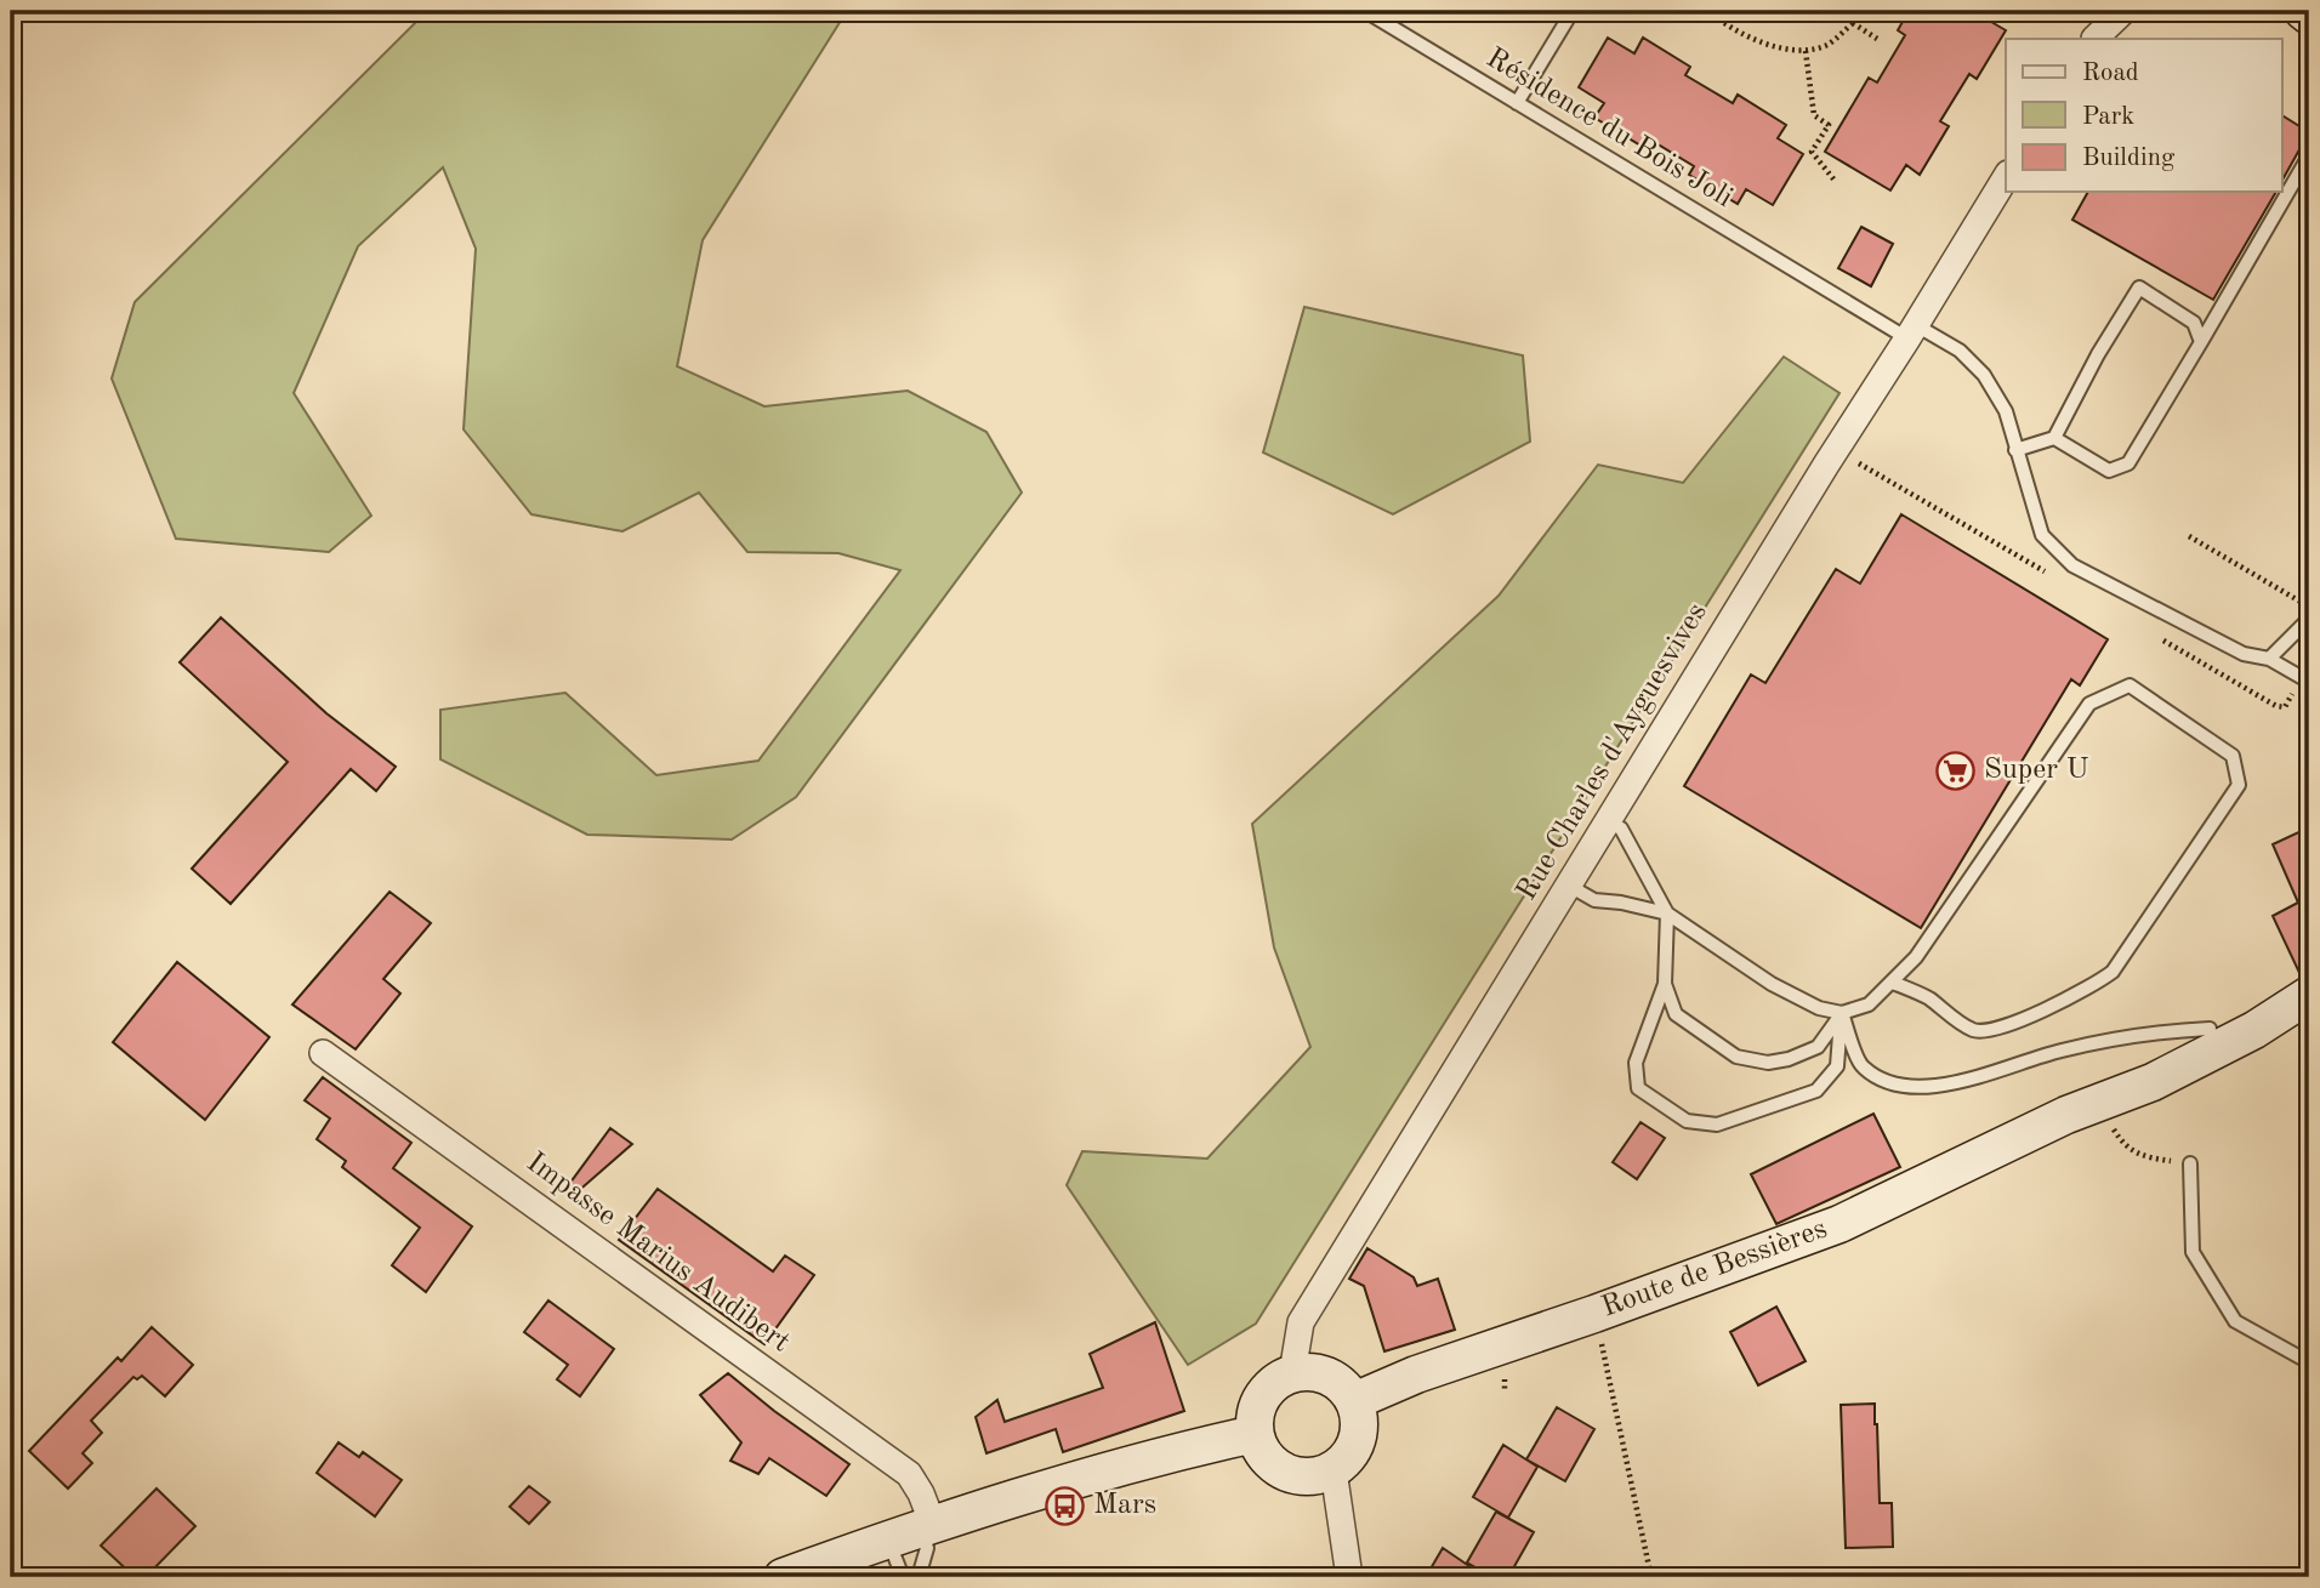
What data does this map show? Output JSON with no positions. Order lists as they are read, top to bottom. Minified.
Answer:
{"streets":{"main road":["Route de Bessières"],"street":["Rue Charles d'Ayguesvives","Impasse Marius Audibert"],"lane":["Résidence du Bois Joli"]},"crossings":[["Résidence du Bois Joli","Rue Charles d'Ayguesvives"],["Rue Charles d'Ayguesvives","Route de Bessières"]],"places":{"supermarket":["Super U"],"bus stop":["Mars"]},"legend":["Road","Park","Building"]}
